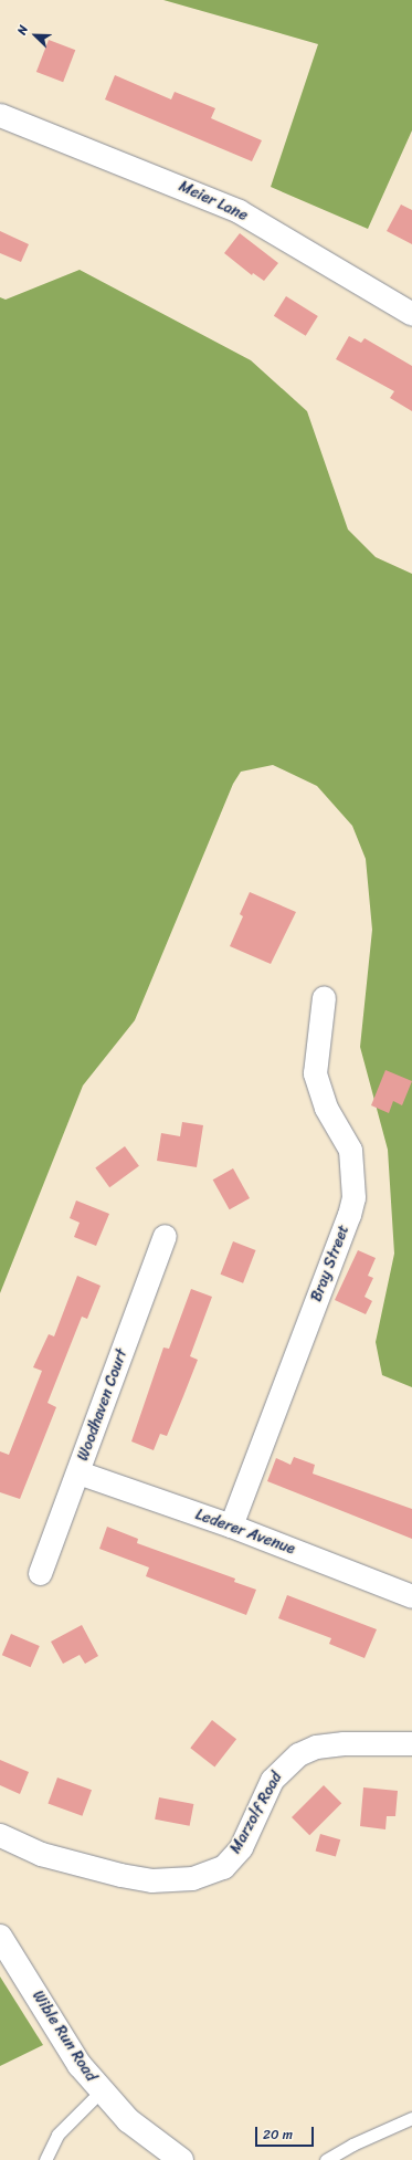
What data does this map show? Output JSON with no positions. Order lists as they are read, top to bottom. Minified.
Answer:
{"streets":{"street":["Meier Lane","Bray Street","Woodhaven Court","Lederer Avenue","Marzolf Road","Wible Run Road"]},"crossings":[["Bray Street","Lederer Avenue"],["Woodhaven Court","Lederer Avenue"]],"scale_bar":"20 m","north":"top left"}
